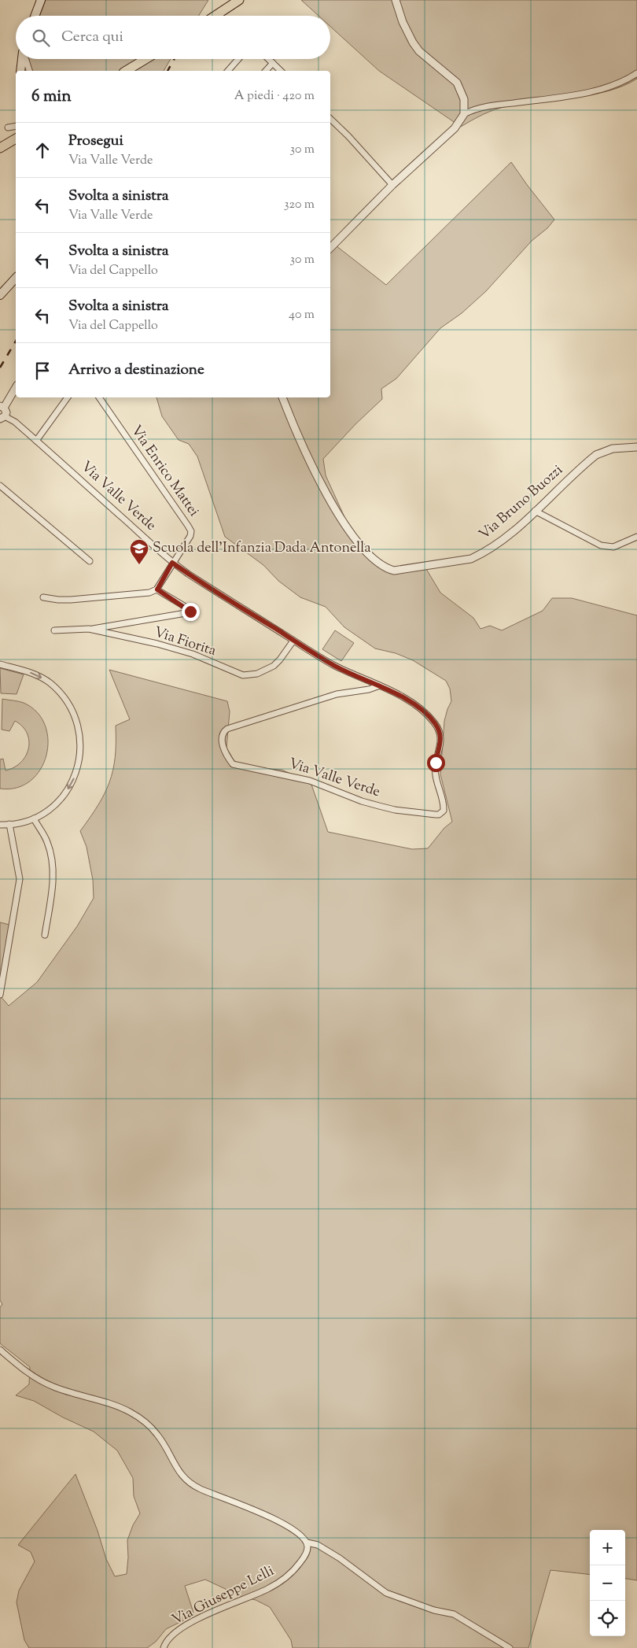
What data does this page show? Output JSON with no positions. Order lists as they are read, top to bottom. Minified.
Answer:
{"streets":{"street":["Via Enrico Mattei","Via Valle Verde","Via Bruno Buozzi","Via Fiorita","Via Giuseppe Lelli"]},"crossings":[["Via Enrico Mattei","Via Valle Verde"],["Via Valle Verde","Via Fiorita"]],"places":{"school or university":["Scuola dell'Infanzia Dada Antonella"]},"page":{"search":"Cerca qui","heading":["6 min","A piedi · 420 m"],"list":[["Prosegui","Via Valle Verde","30 m"],["Svolta a sinistra","Via Valle Verde","320 m"],["Svolta a sinistra","Via del Cappello","30 m"],["Svolta a sinistra","Via del Cappello","40 m"],"Arrivo a destinazione"],"map_buttons":["+","−"]}}
